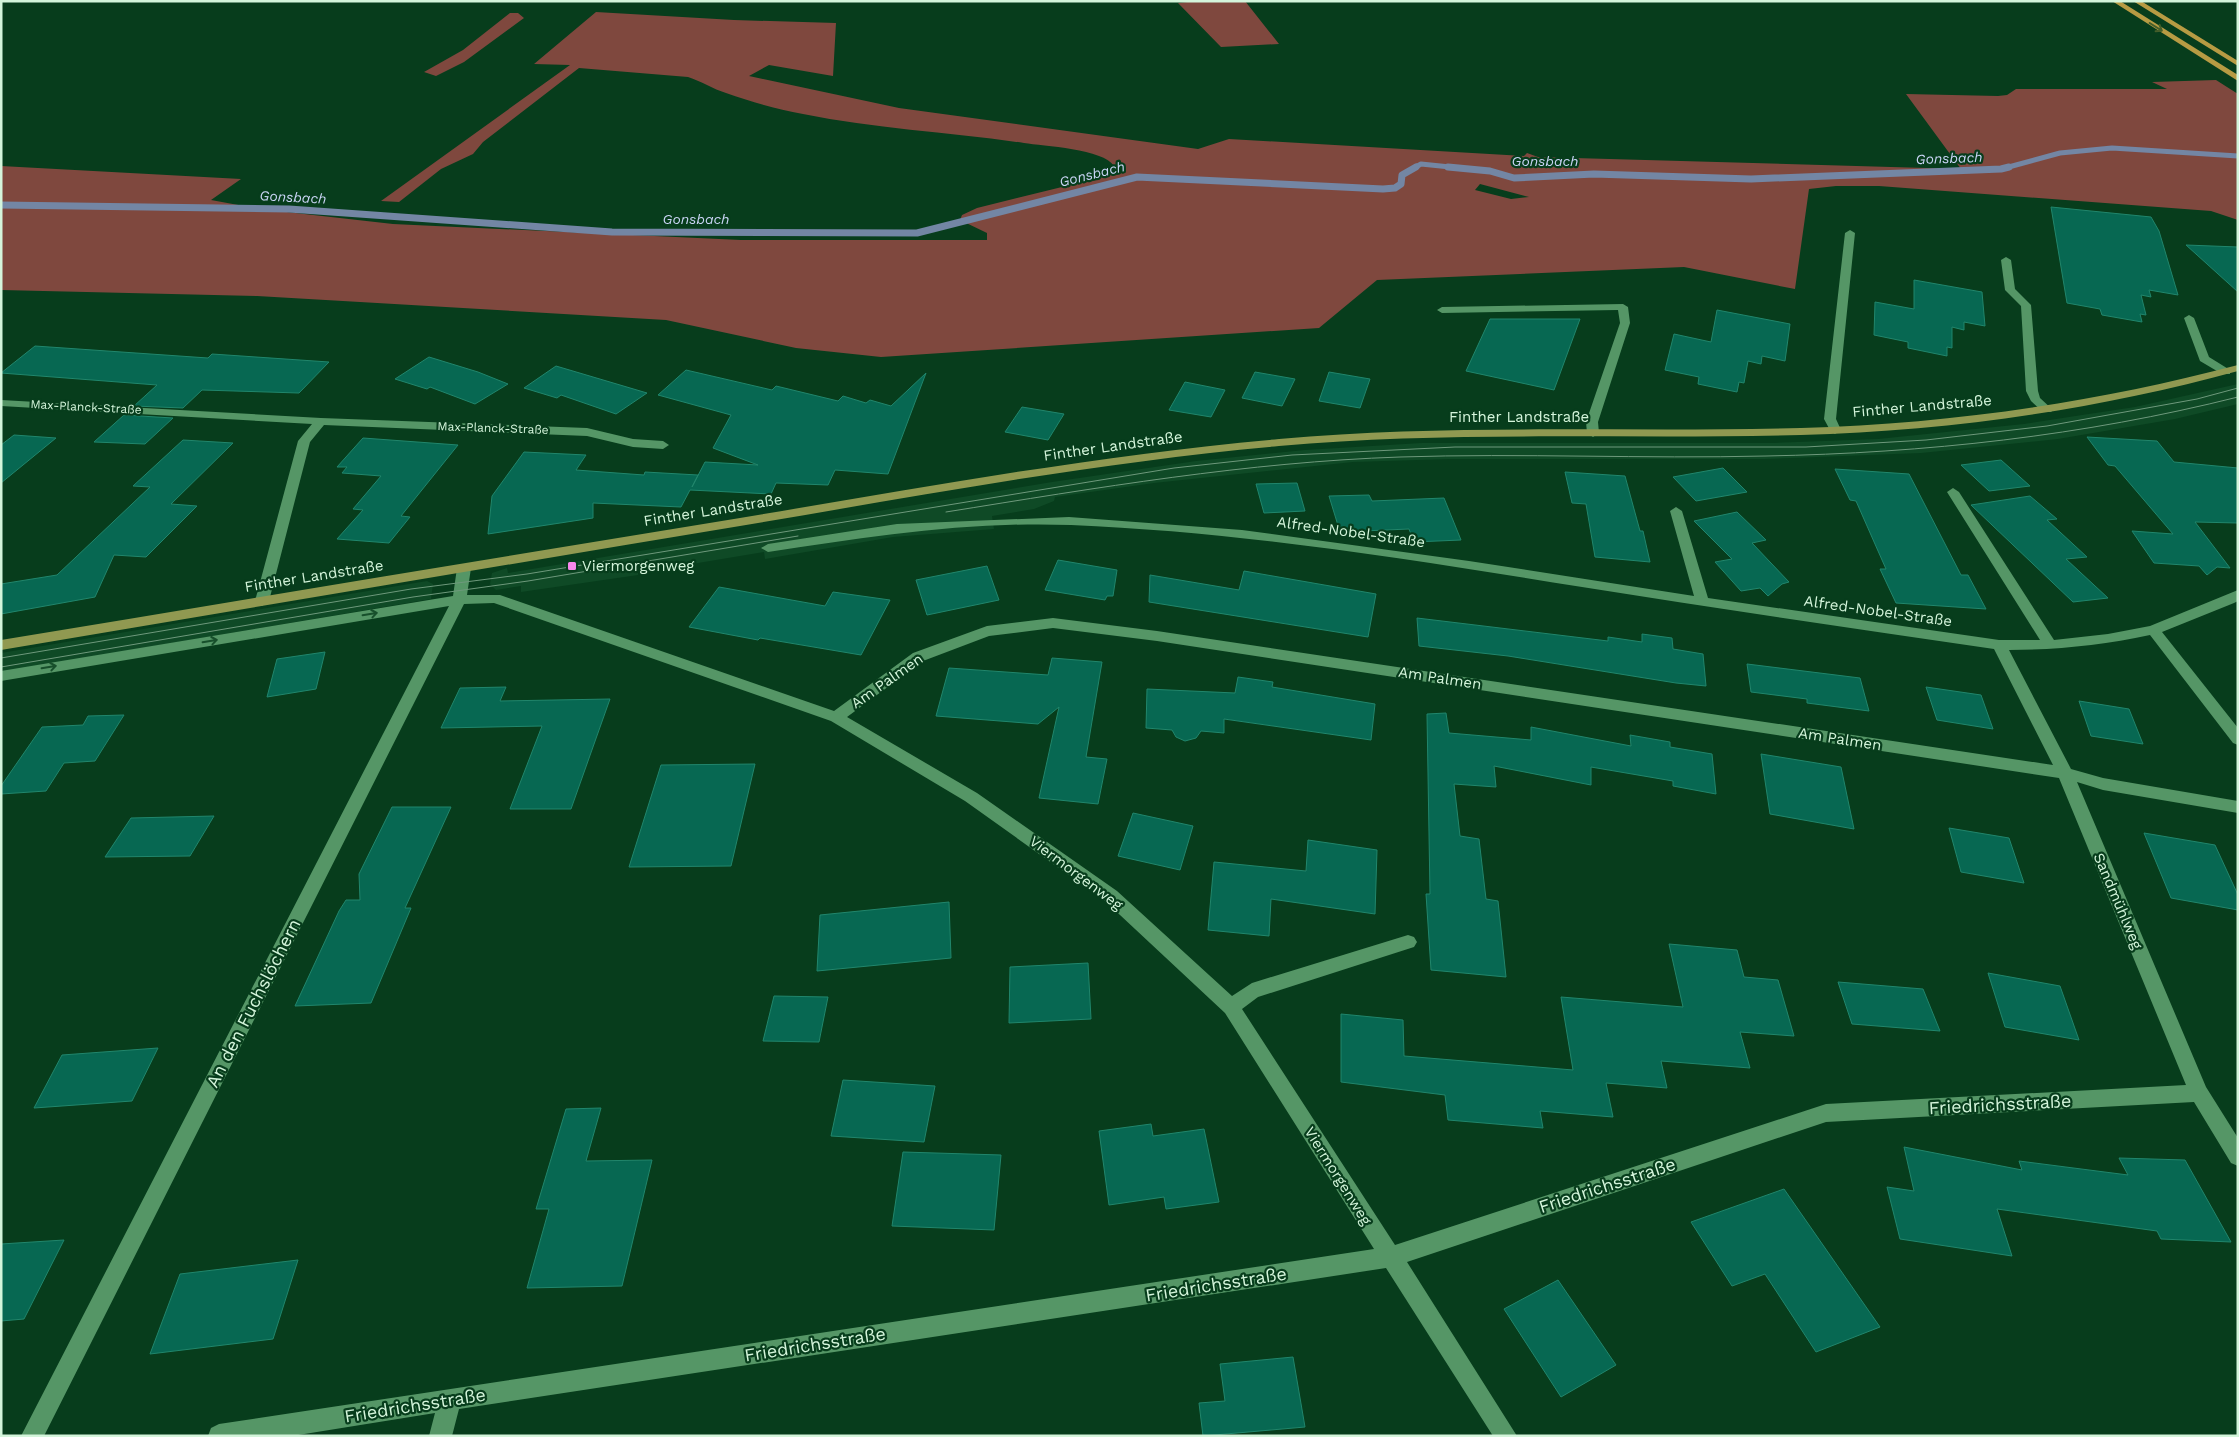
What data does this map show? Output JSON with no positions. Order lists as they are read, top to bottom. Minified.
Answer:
{"streets":{"main road":["Finther Landstraße"],"street":["Max-Planck-Straße","Alfred-Nobel-Straße","Am Palmen","Viermorgenweg","Sandmühlweg","An den Fuchslöchern","Friedrichsstraße"]},"crossings":[["Finther Landstraße","An den Fuchslöchern"],["Alfred-Nobel-Straße","Sandmühlweg"],["Am Palmen","Viermorgenweg"],["Am Palmen","Sandmühlweg"],["Viermorgenweg","An den Fuchslöchern"],["Viermorgenweg","Friedrichsstraße"],["Sandmühlweg","Friedrichsstraße"]],"water":["Gonsbach"],"places":{"transit":["Viermorgenweg"]}}
